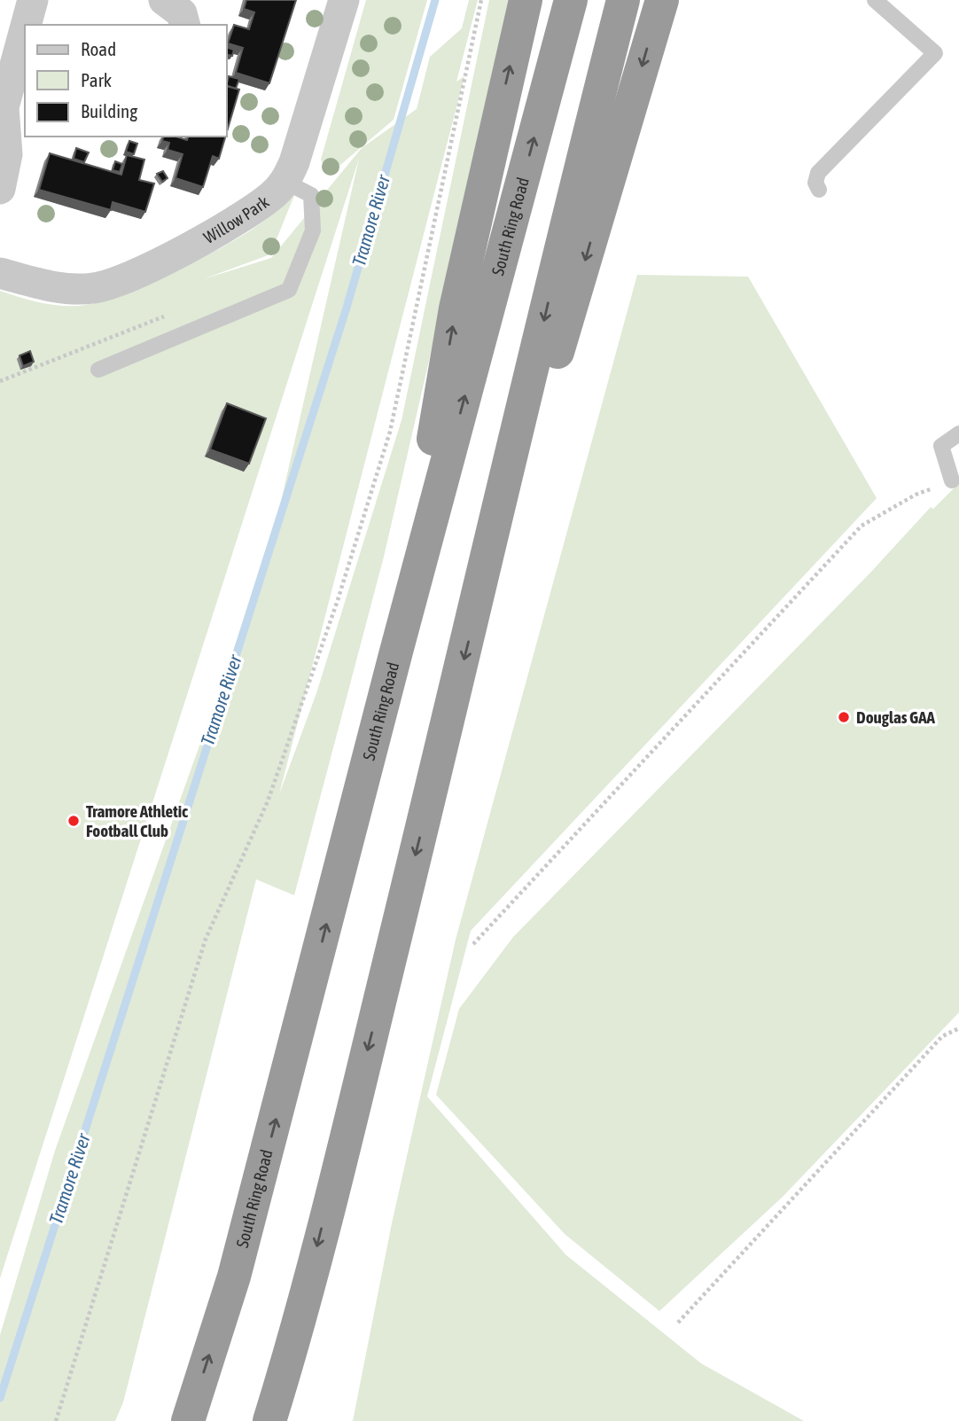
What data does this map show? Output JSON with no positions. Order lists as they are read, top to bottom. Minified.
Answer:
{"streets":{"highway":["South Ring Road"],"street":["Willow Park"]},"water":["Tramore River"],"places":["Douglas GAA","Tramore Athletic Football Club"],"legend":["Road","Park","Building"]}
